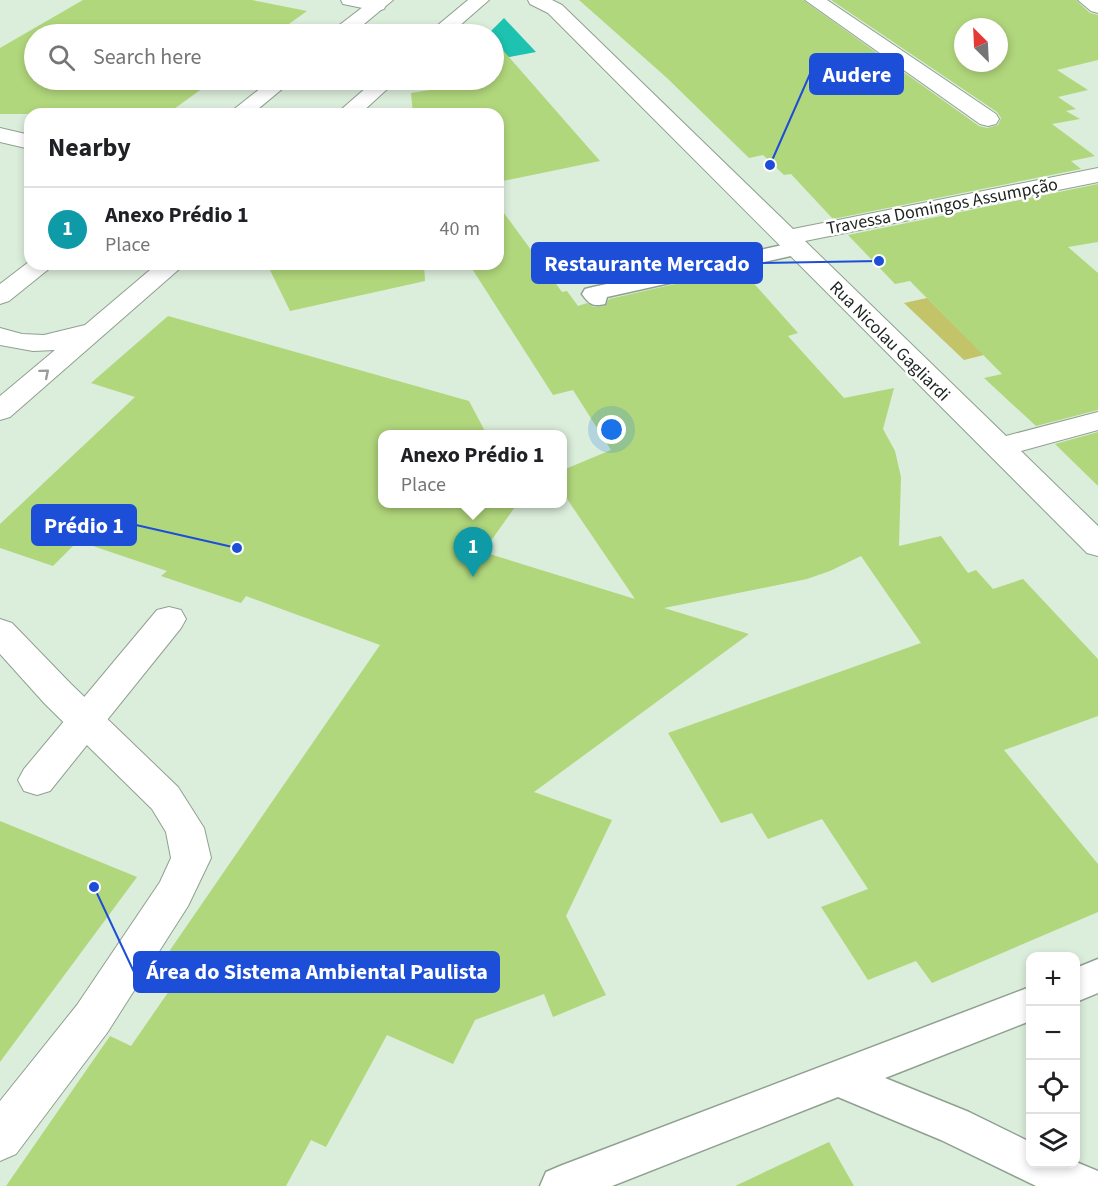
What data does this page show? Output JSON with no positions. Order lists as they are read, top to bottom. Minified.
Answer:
{"streets":{"street":["Travessa Domingos Assumpção","Rua Nicolau Gagliardi"]},"crossings":[["Travessa Domingos Assumpção","Rua Nicolau Gagliardi"]],"places":["Audere","Restaurante Mercado","Prédio 1","Área do Sistema Ambiental Paulista"],"north":"top left","page":{"search":"Search here","heading":"Nearby","list":[{"mark":"1","name":"Anexo Prédio 1","note":"Place","value":"40 m"}],"popup":["Anexo Prédio 1","Place"],"pins":"1","map_buttons":["+","−"]}}
